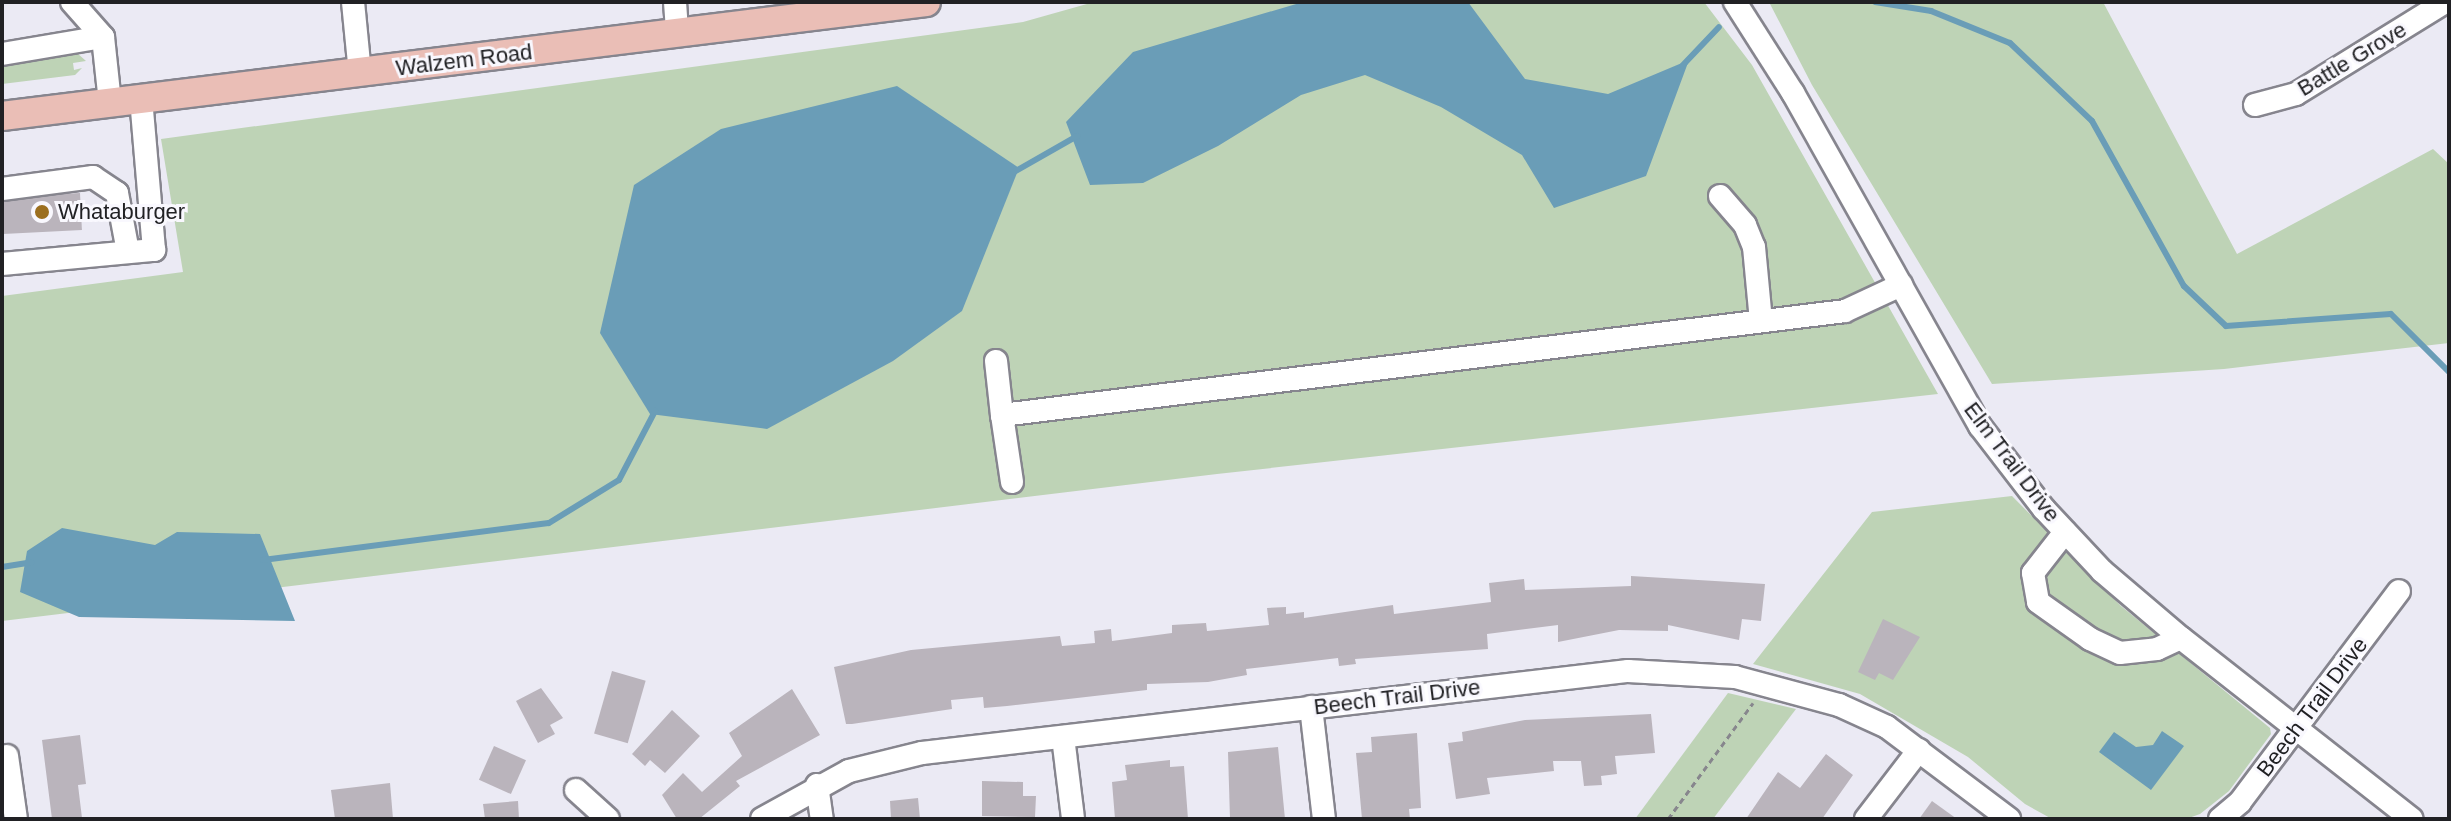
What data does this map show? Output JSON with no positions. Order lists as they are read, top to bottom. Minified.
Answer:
{"streets":{"main road":["Walzem Road"],"street":["Battle Grove","Elm Trail Drive","Beech Trail Drive"]},"crossings":[["Elm Trail Drive","Beech Trail Drive"]],"places":["Whataburger"]}
